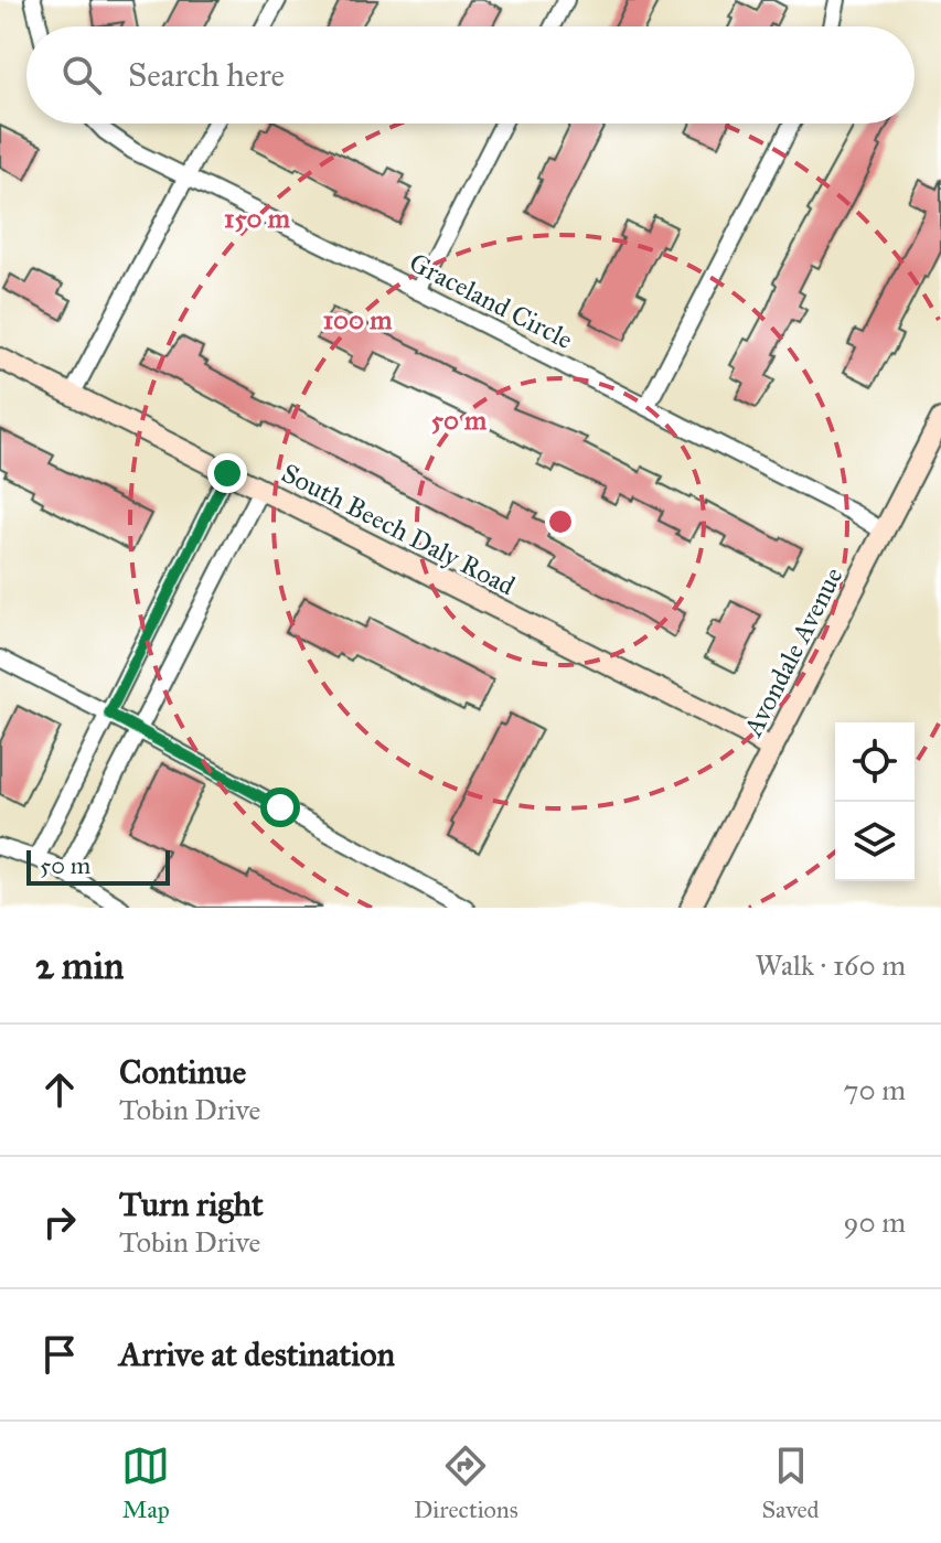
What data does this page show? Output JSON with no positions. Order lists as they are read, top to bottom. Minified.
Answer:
{"streets":{"street":["Graceland Circle","South Beech Daly Road","Avondale Avenue"]},"crossings":[["Graceland Circle","Avondale Avenue"],["South Beech Daly Road","Avondale Avenue"]],"scale_bar":"50 m","page":{"search":"Search here","scale":"50 m","heading":["2 min","Walk · 160 m"],"list":[["Continue","Tobin Drive","70 m"],["Turn right","Tobin Drive","90 m"],"Arrive at destination"],"nav":["Map","Directions","Saved"]},"rings":["150 m","100 m","50 m"]}
